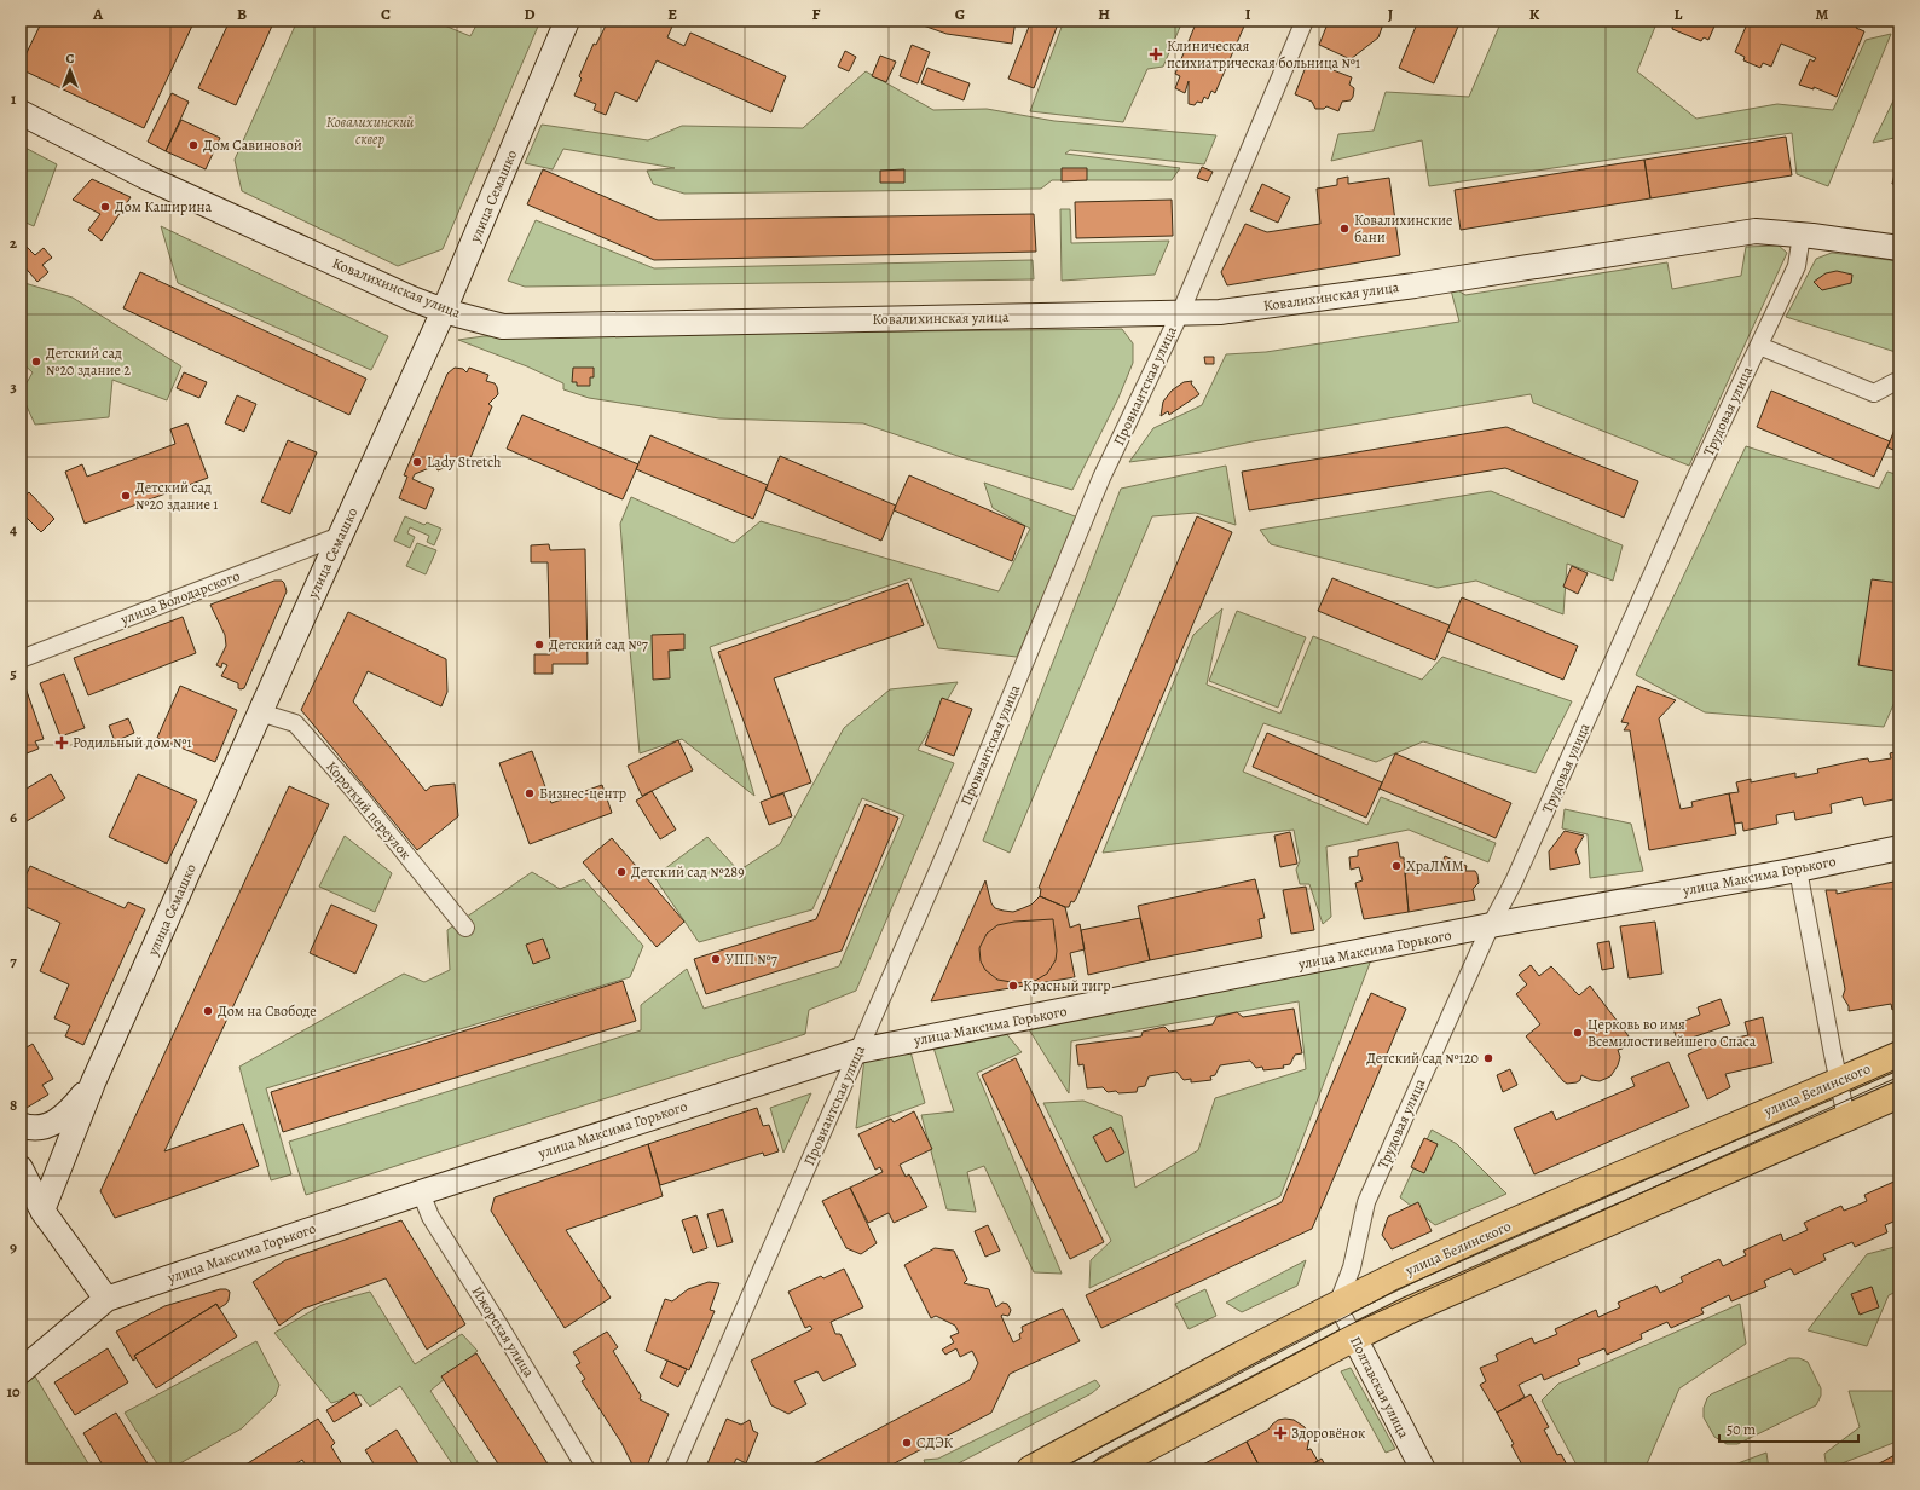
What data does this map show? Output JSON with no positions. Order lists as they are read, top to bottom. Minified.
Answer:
{"streets":{"main road":["улица Белинского"],"street":["улица Семашко","Ковалихинская улица","Провиантская улица","Трудовая улица","улица Володарского","Короткий переулок","улица Максима Горького","Ижорская улица","Полтавская улица"]},"crossings":[["улица Семашко","Ковалихинская улица"],["улица Семашко","улица Володарского"],["улица Семашко","Короткий переулок"],["Ковалихинская улица","Провиантская улица"],["Ковалихинская улица","Трудовая улица"],["Провиантская улица","улица Максима Горького"],["Трудовая улица","улица Максима Горького"],["Трудовая улица","улица Белинского"],["Трудовая улица","Полтавская улица"],["улица Максима Горького","Ижорская улица"],["улица Белинского","Полтавская улица"]],"parks":["Ковалихинский сквер"],"places":{"health":["Клиническая психиатрическая больница №1","Родильный дом №1","Здоровёнок"],"other":["Дом Савиновой","Дом Каширина","Ковалихинские бани","Детский сад №20 здание 2","Lady Stretch","Детский сад №20 здание 1","Детский сад №7","Бизнес-центр","ХраЛММ","Детский сад №289","УПП №7","Красный тигр","Дом на Свободе","Церковь во имя Всемилостивейшего Спаса","Детский сад №120","СДЭК"]},"scale_bar":"50 m","north":"top","grid":{"columns":["A","B","C","D","E","F","G","H","I","J","K","L","M"],"rows":["1","2","3","4","5","6","7","8","9","10"]}}
